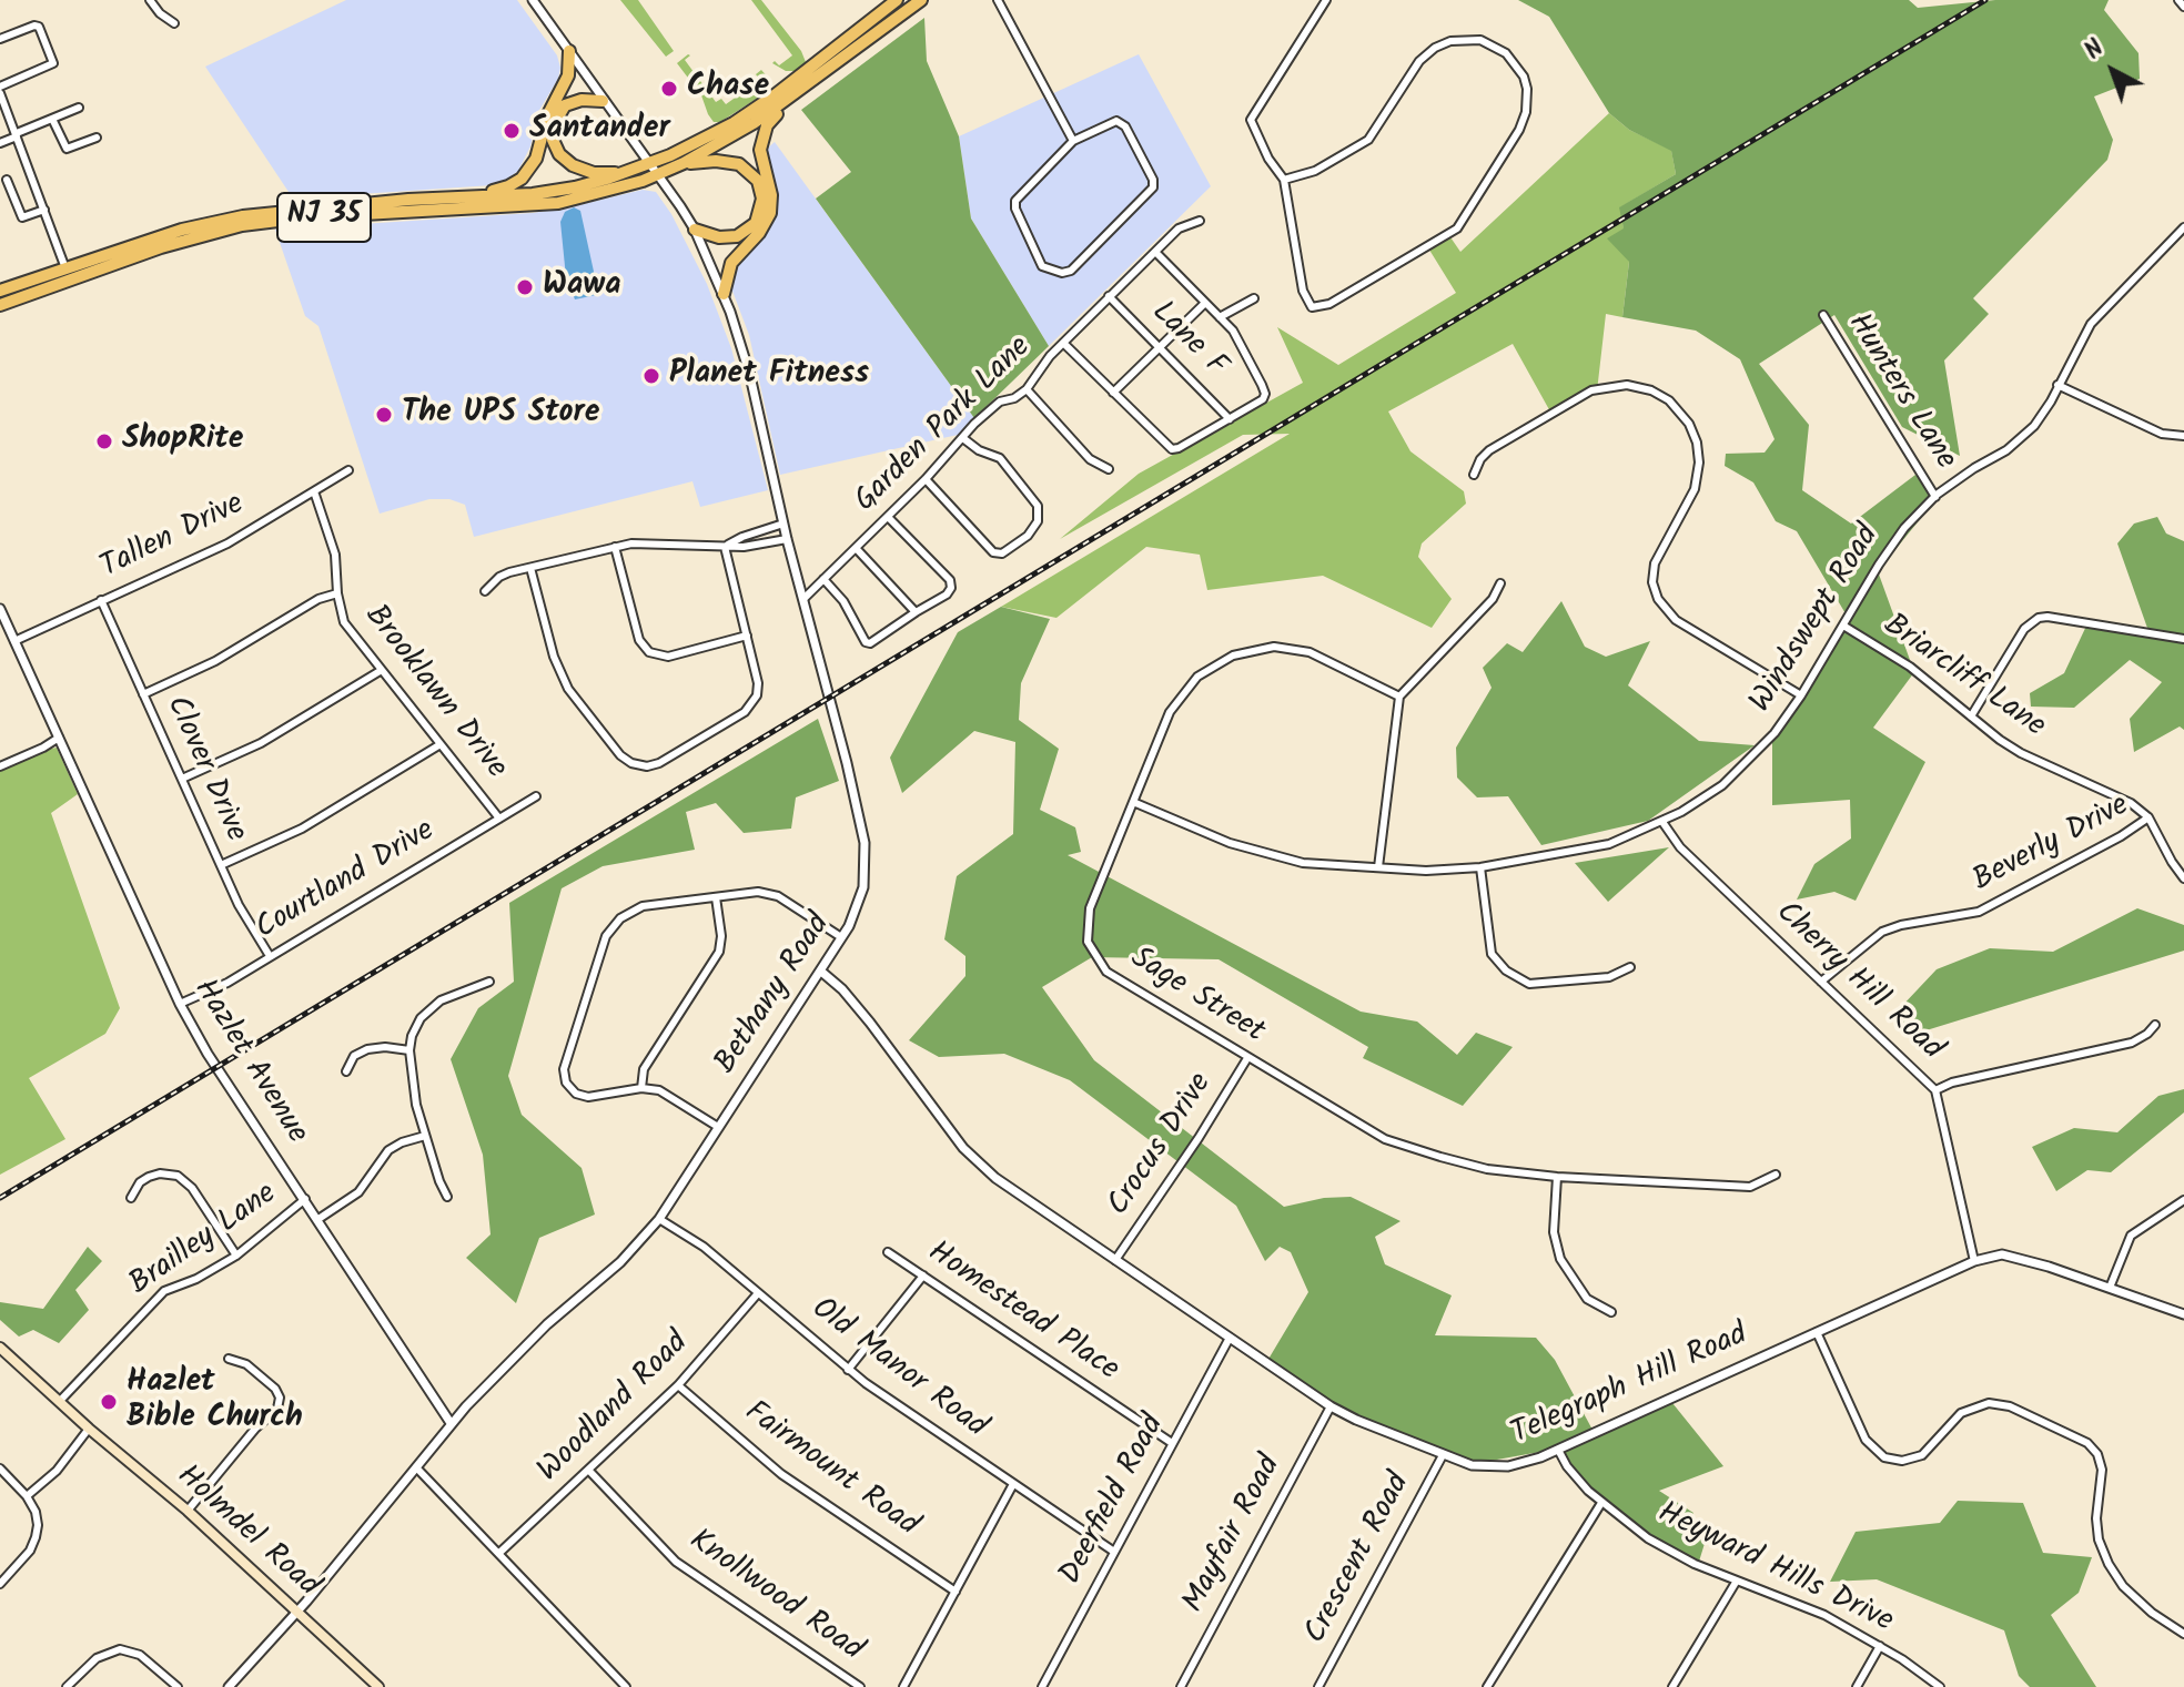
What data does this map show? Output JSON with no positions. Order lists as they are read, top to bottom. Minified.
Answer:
{"streets":{"highway":["NJ 35"],"main road":["Holmdel Road"],"street":["Lane F","Hunters Lane","Garden Park Lane","Tallen Drive","Windswept Road","Briarcliff Lane","Brooklawn Drive","Clover Drive","Beverly Drive","Courtland Drive","Cherry Hill Road","Bethany Road","Sage Street","Hazlet Avenue","Crocus Drive","Brailley Lane","Homestead Place","Old Manor Road","Telegraph Hill Road","Woodland Road","Fairmount Road","Deerfield Road","Mayfair Road","Crescent Road","Heyward Hills Drive","Knollwood Road"]},"crossings":[["NJ 35","Bethany Road"],["Lane F","Garden Park Lane"],["Hunters Lane","Windswept Road"],["Garden Park Lane","Bethany Road"],["Tallen Drive","Brooklawn Drive"],["Tallen Drive","Clover Drive"],["Tallen Drive","Hazlet Avenue"],["Windswept Road","Briarcliff Lane"],["Windswept Road","Cherry Hill Road"],["Windswept Road","Sage Street"],["Briarcliff Lane","Beverly Drive"],["Brooklawn Drive","Courtland Drive"],["Clover Drive","Courtland Drive"],["Beverly Drive","Cherry Hill Road"],["Courtland Drive","Hazlet Avenue"],["Cherry Hill Road","Telegraph Hill Road"],["Bethany Road","Hazlet Avenue"],["Bethany Road","Old Manor Road"],["Bethany Road","Telegraph Hill Road"],["Bethany Road","Holmdel Road"],["Sage Street","Crocus Drive"],["Hazlet Avenue","Brailley Lane"],["Crocus Drive","Telegraph Hill Road"],["Brailley Lane","Holmdel Road"],["Homestead Place","Deerfield Road"],["Old Manor Road","Woodland Road"],["Old Manor Road","Deerfield Road"],["Telegraph Hill Road","Deerfield Road"],["Telegraph Hill Road","Mayfair Road"],["Telegraph Hill Road","Crescent Road"],["Telegraph Hill Road","Heyward Hills Drive"],["Woodland Road","Fairmount Road"],["Woodland Road","Knollwood Road"]],"places":["Chase","Santander","Wawa","Planet Fitness","The UPS Store","ShopRite","Hazlet Bible Church"],"north":"top left"}
